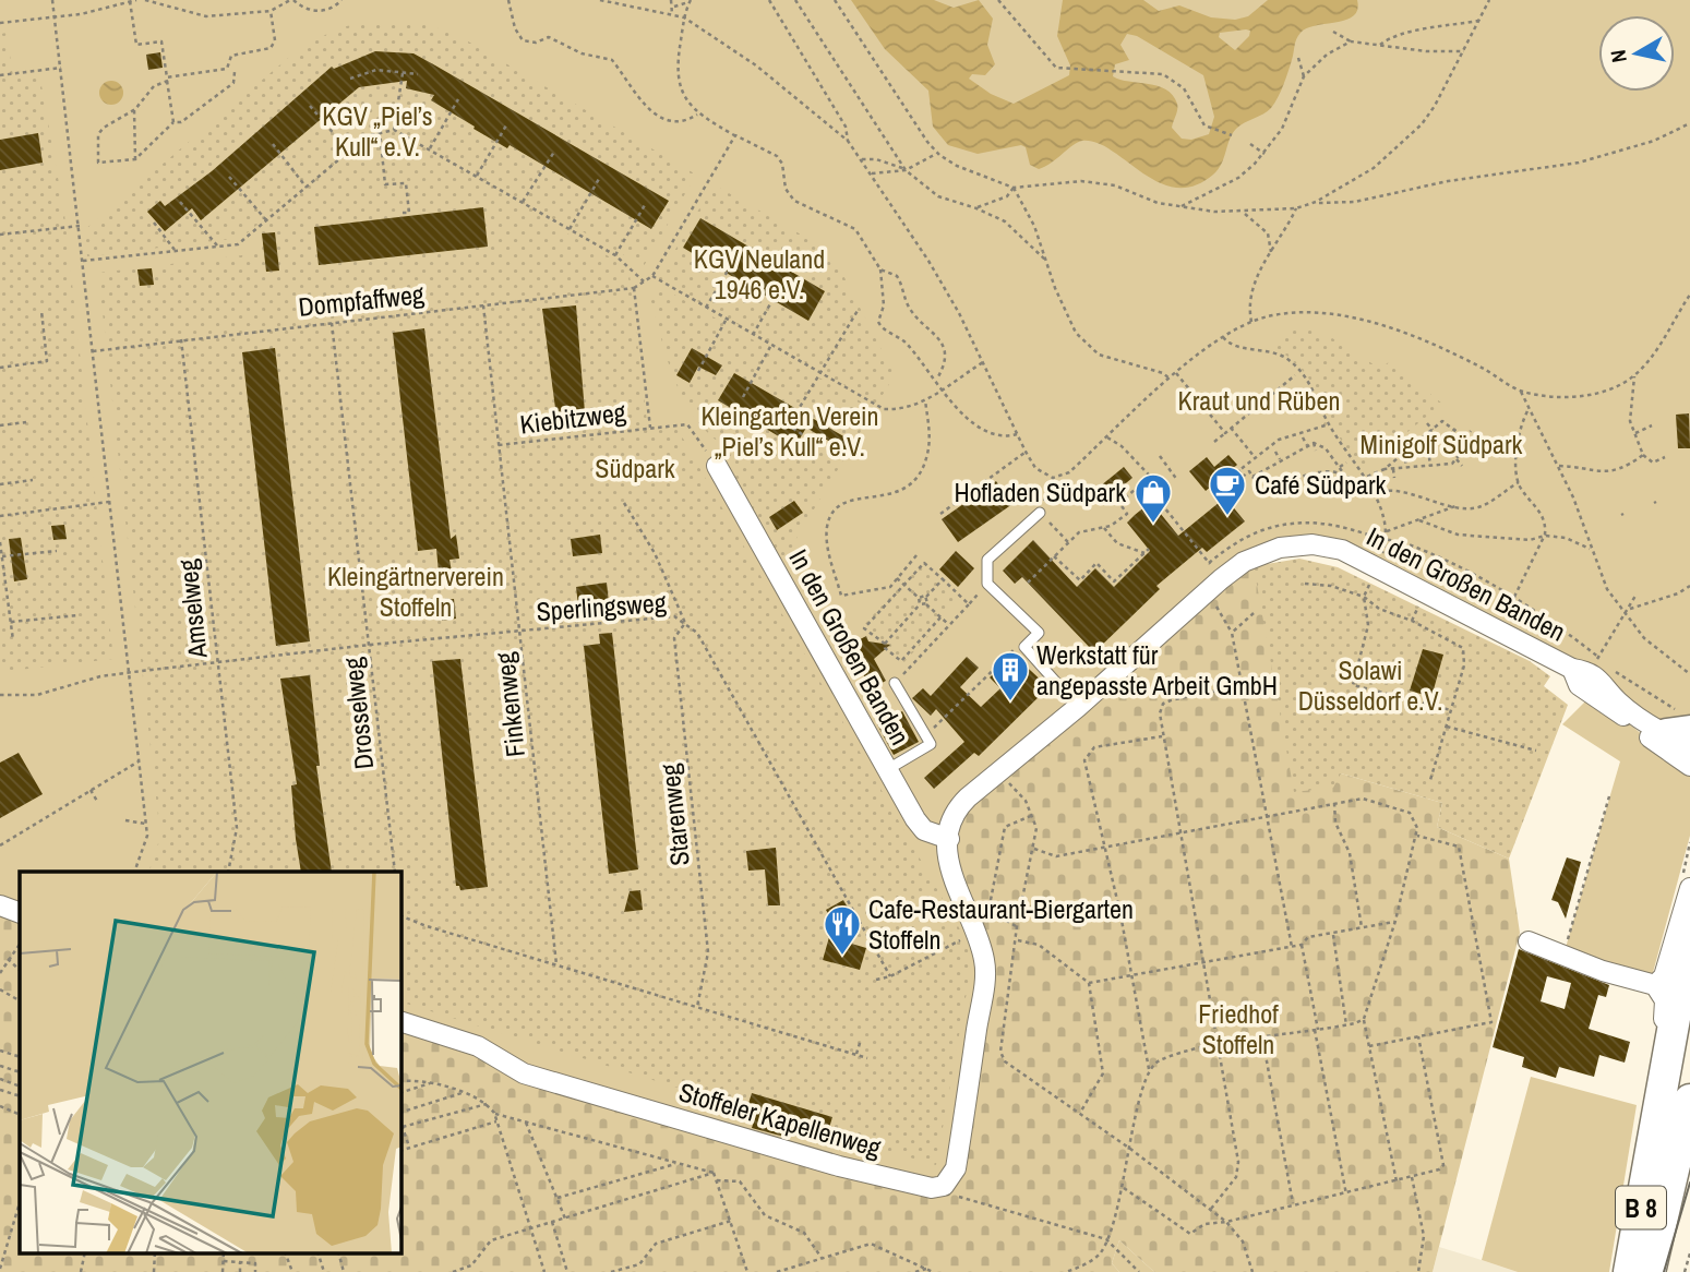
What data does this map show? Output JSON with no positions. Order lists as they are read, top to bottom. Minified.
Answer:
{"streets":{"main road":["B 8"],"street":["In den Großen Banden","Stoffeler Kapellenweg"],"path":["Dompfaffweg","Kiebitzweg","Sperlingsweg","Amselweg","Finkenweg","Drosselweg","Starenweg"]},"crossings":[["Dompfaffweg","Amselweg"],["Dompfaffweg","Finkenweg"],["Dompfaffweg","Drosselweg"],["Kiebitzweg","In den Großen Banden"],["Kiebitzweg","Finkenweg"],["In den Großen Banden","Stoffeler Kapellenweg"],["Sperlingsweg","Amselweg"],["Sperlingsweg","Finkenweg"],["Sperlingsweg","Drosselweg"],["Sperlingsweg","Starenweg"]],"parks":["KGV „Piel’s Kull“ e.V.","KGV Neuland 1946 e.V.","Kraut und Rüben","Kleingarten Verein „Piel’s Kull“ e.V.","Minigolf Südpark","Südpark","Kleingärtnerverein Stoffeln","Solawi Düsseldorf e.V.","Friedhof Stoffeln"],"places":{"cafe":["Café Südpark"],"shop":["Hofladen Südpark"],"building":["Werkstatt für angepasste Arbeit GmbH"],"restaurant":["Cafe-Restaurant-Biergarten Stoffeln"]},"north":"left"}
